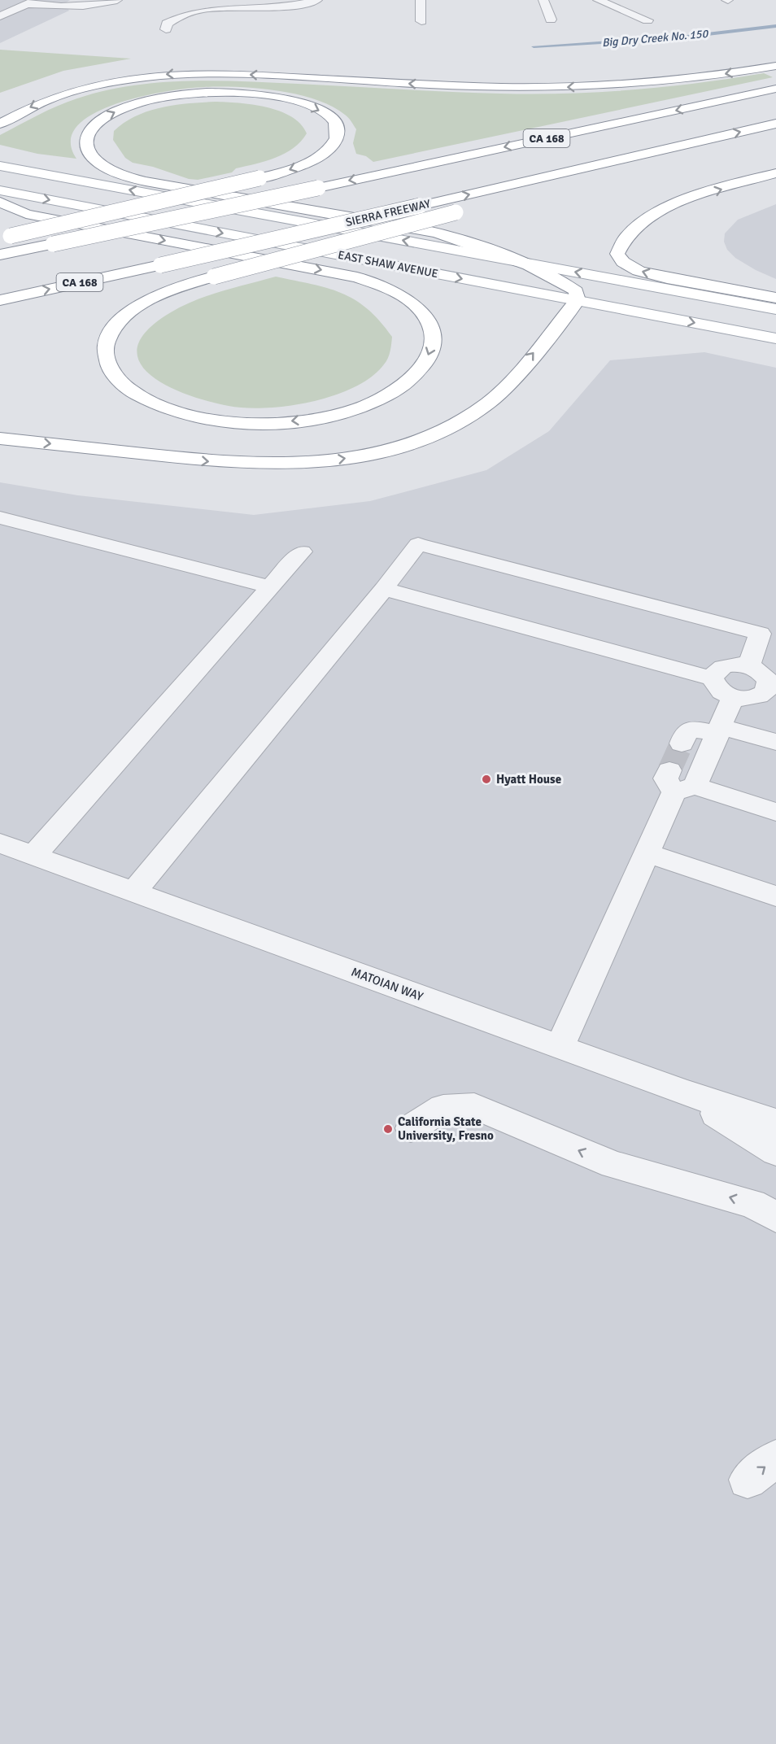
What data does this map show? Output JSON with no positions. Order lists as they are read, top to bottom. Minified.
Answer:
{"streets":{"main road":["CA 168","SIERRA FREEWAY","EAST SHAW AVENUE"],"street":["MATOIAN WAY"]},"water":["Big Dry Creek No. 150"],"places":["Hyatt House","California State University, Fresno"]}
